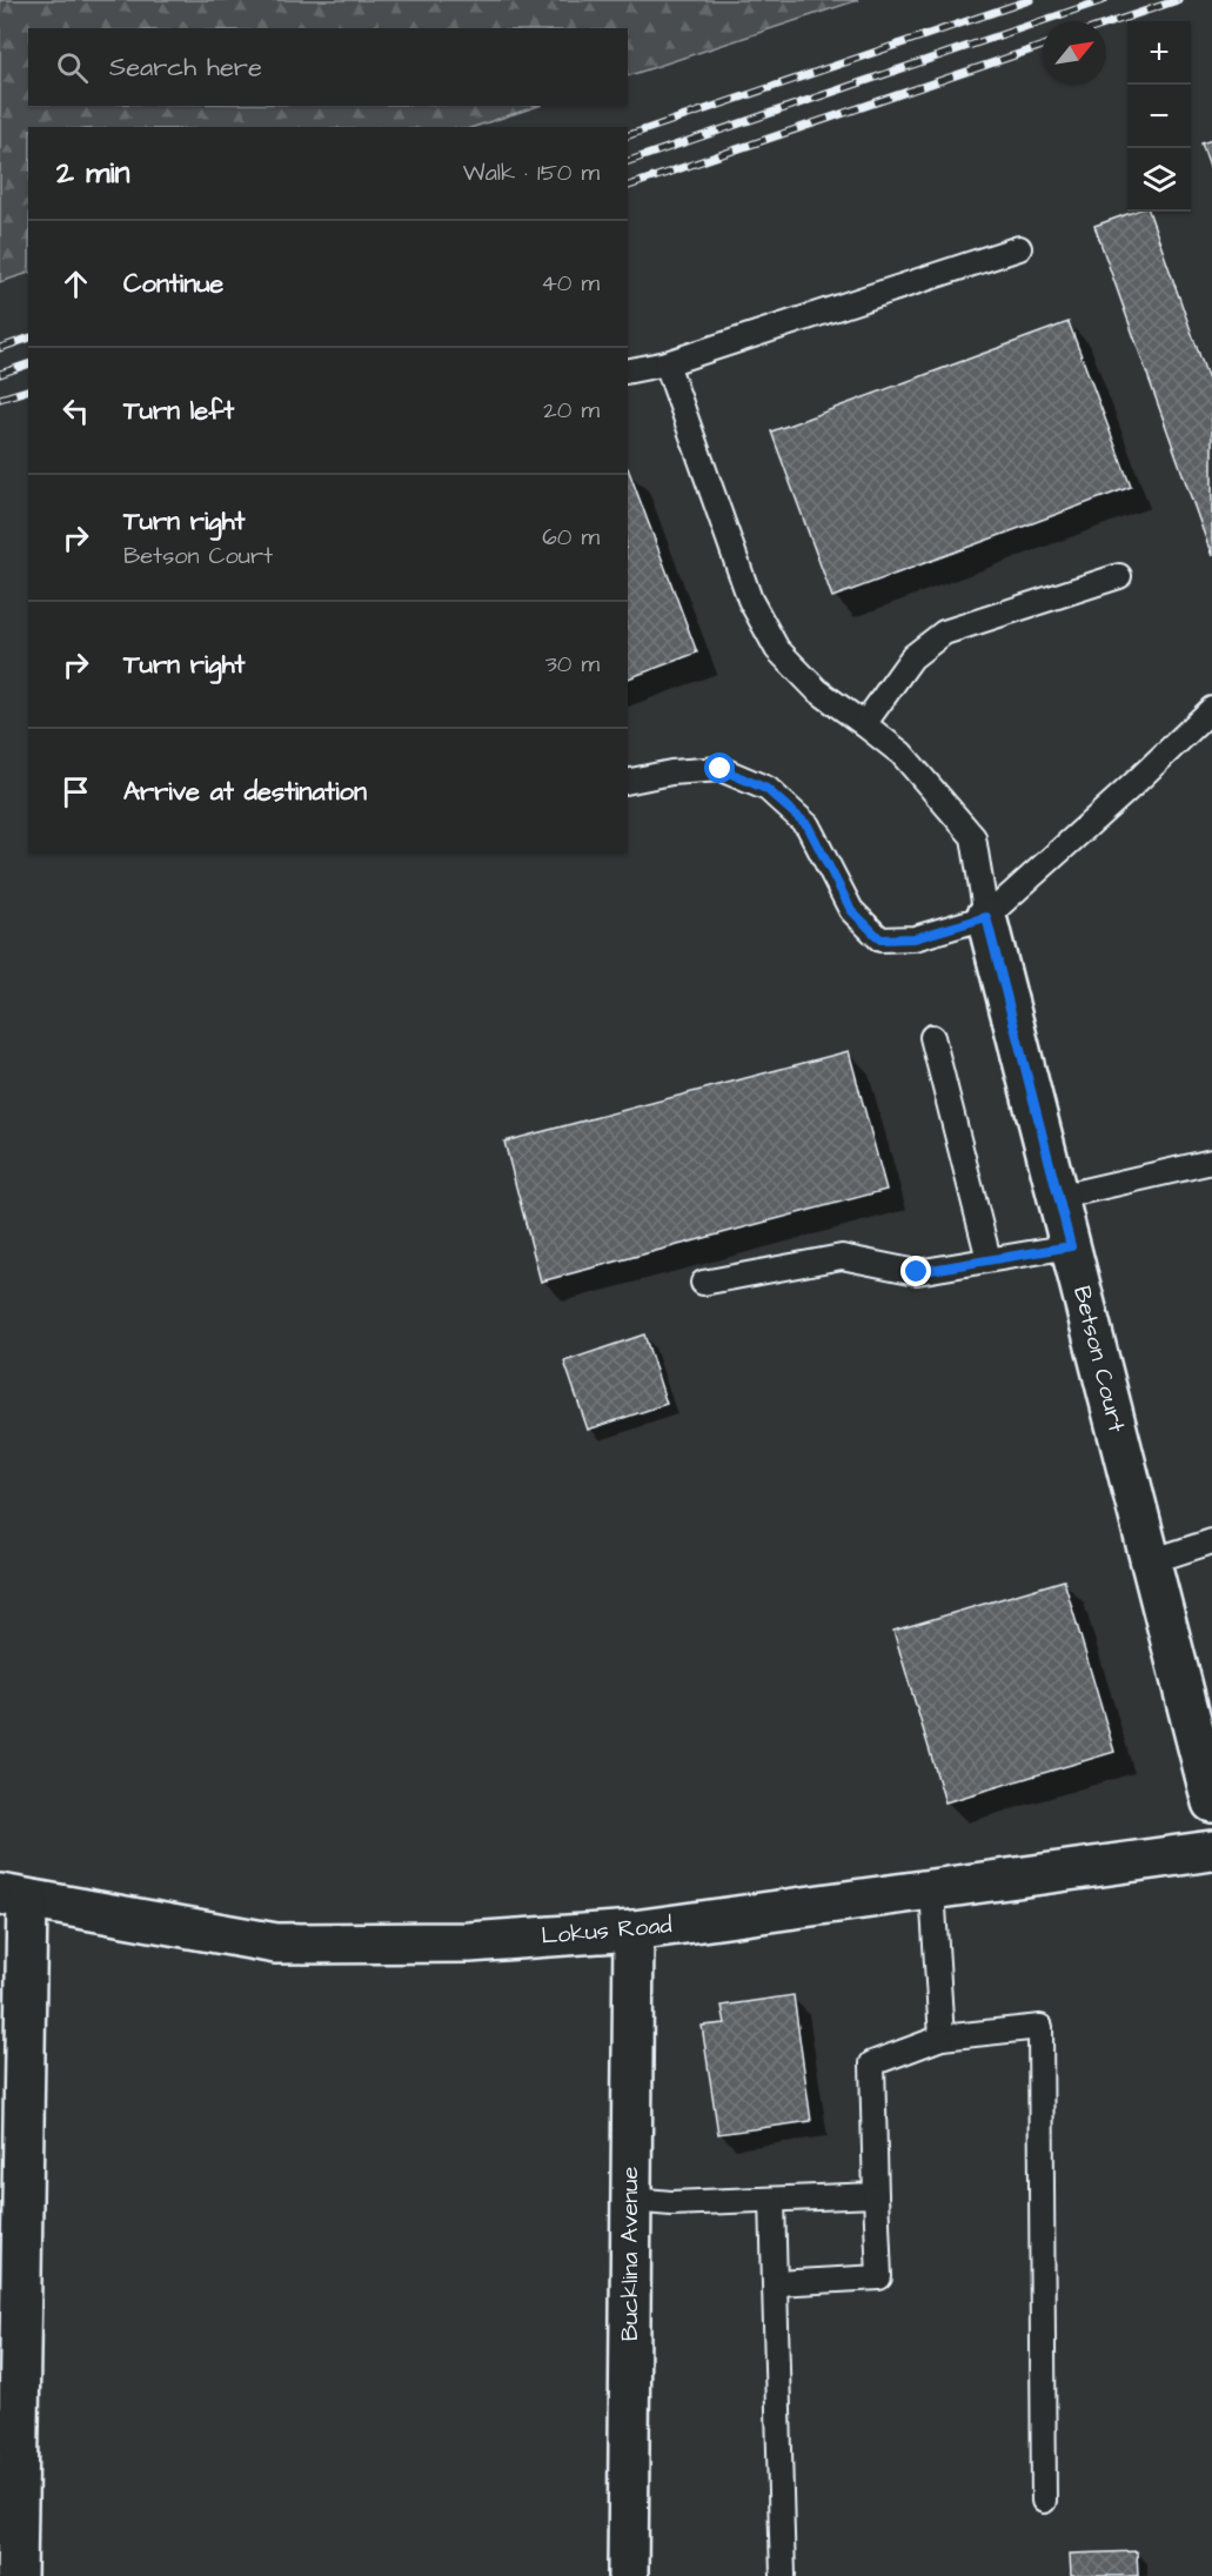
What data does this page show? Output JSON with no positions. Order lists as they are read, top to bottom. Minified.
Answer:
{"streets":{"street":["Betson Court","Lokus Road","Bucklina Avenue"]},"crossings":[["Lokus Road","Bucklina Avenue"]],"north":"top right","page":{"map_buttons":["+","−"],"search":"Search here","heading":["2 min","Walk · 150 m"],"list":[["Continue","40 m"],["Turn left","20 m"],["Turn right","Betson Court","60 m"],["Turn right","30 m"],"Arrive at destination"]}}
